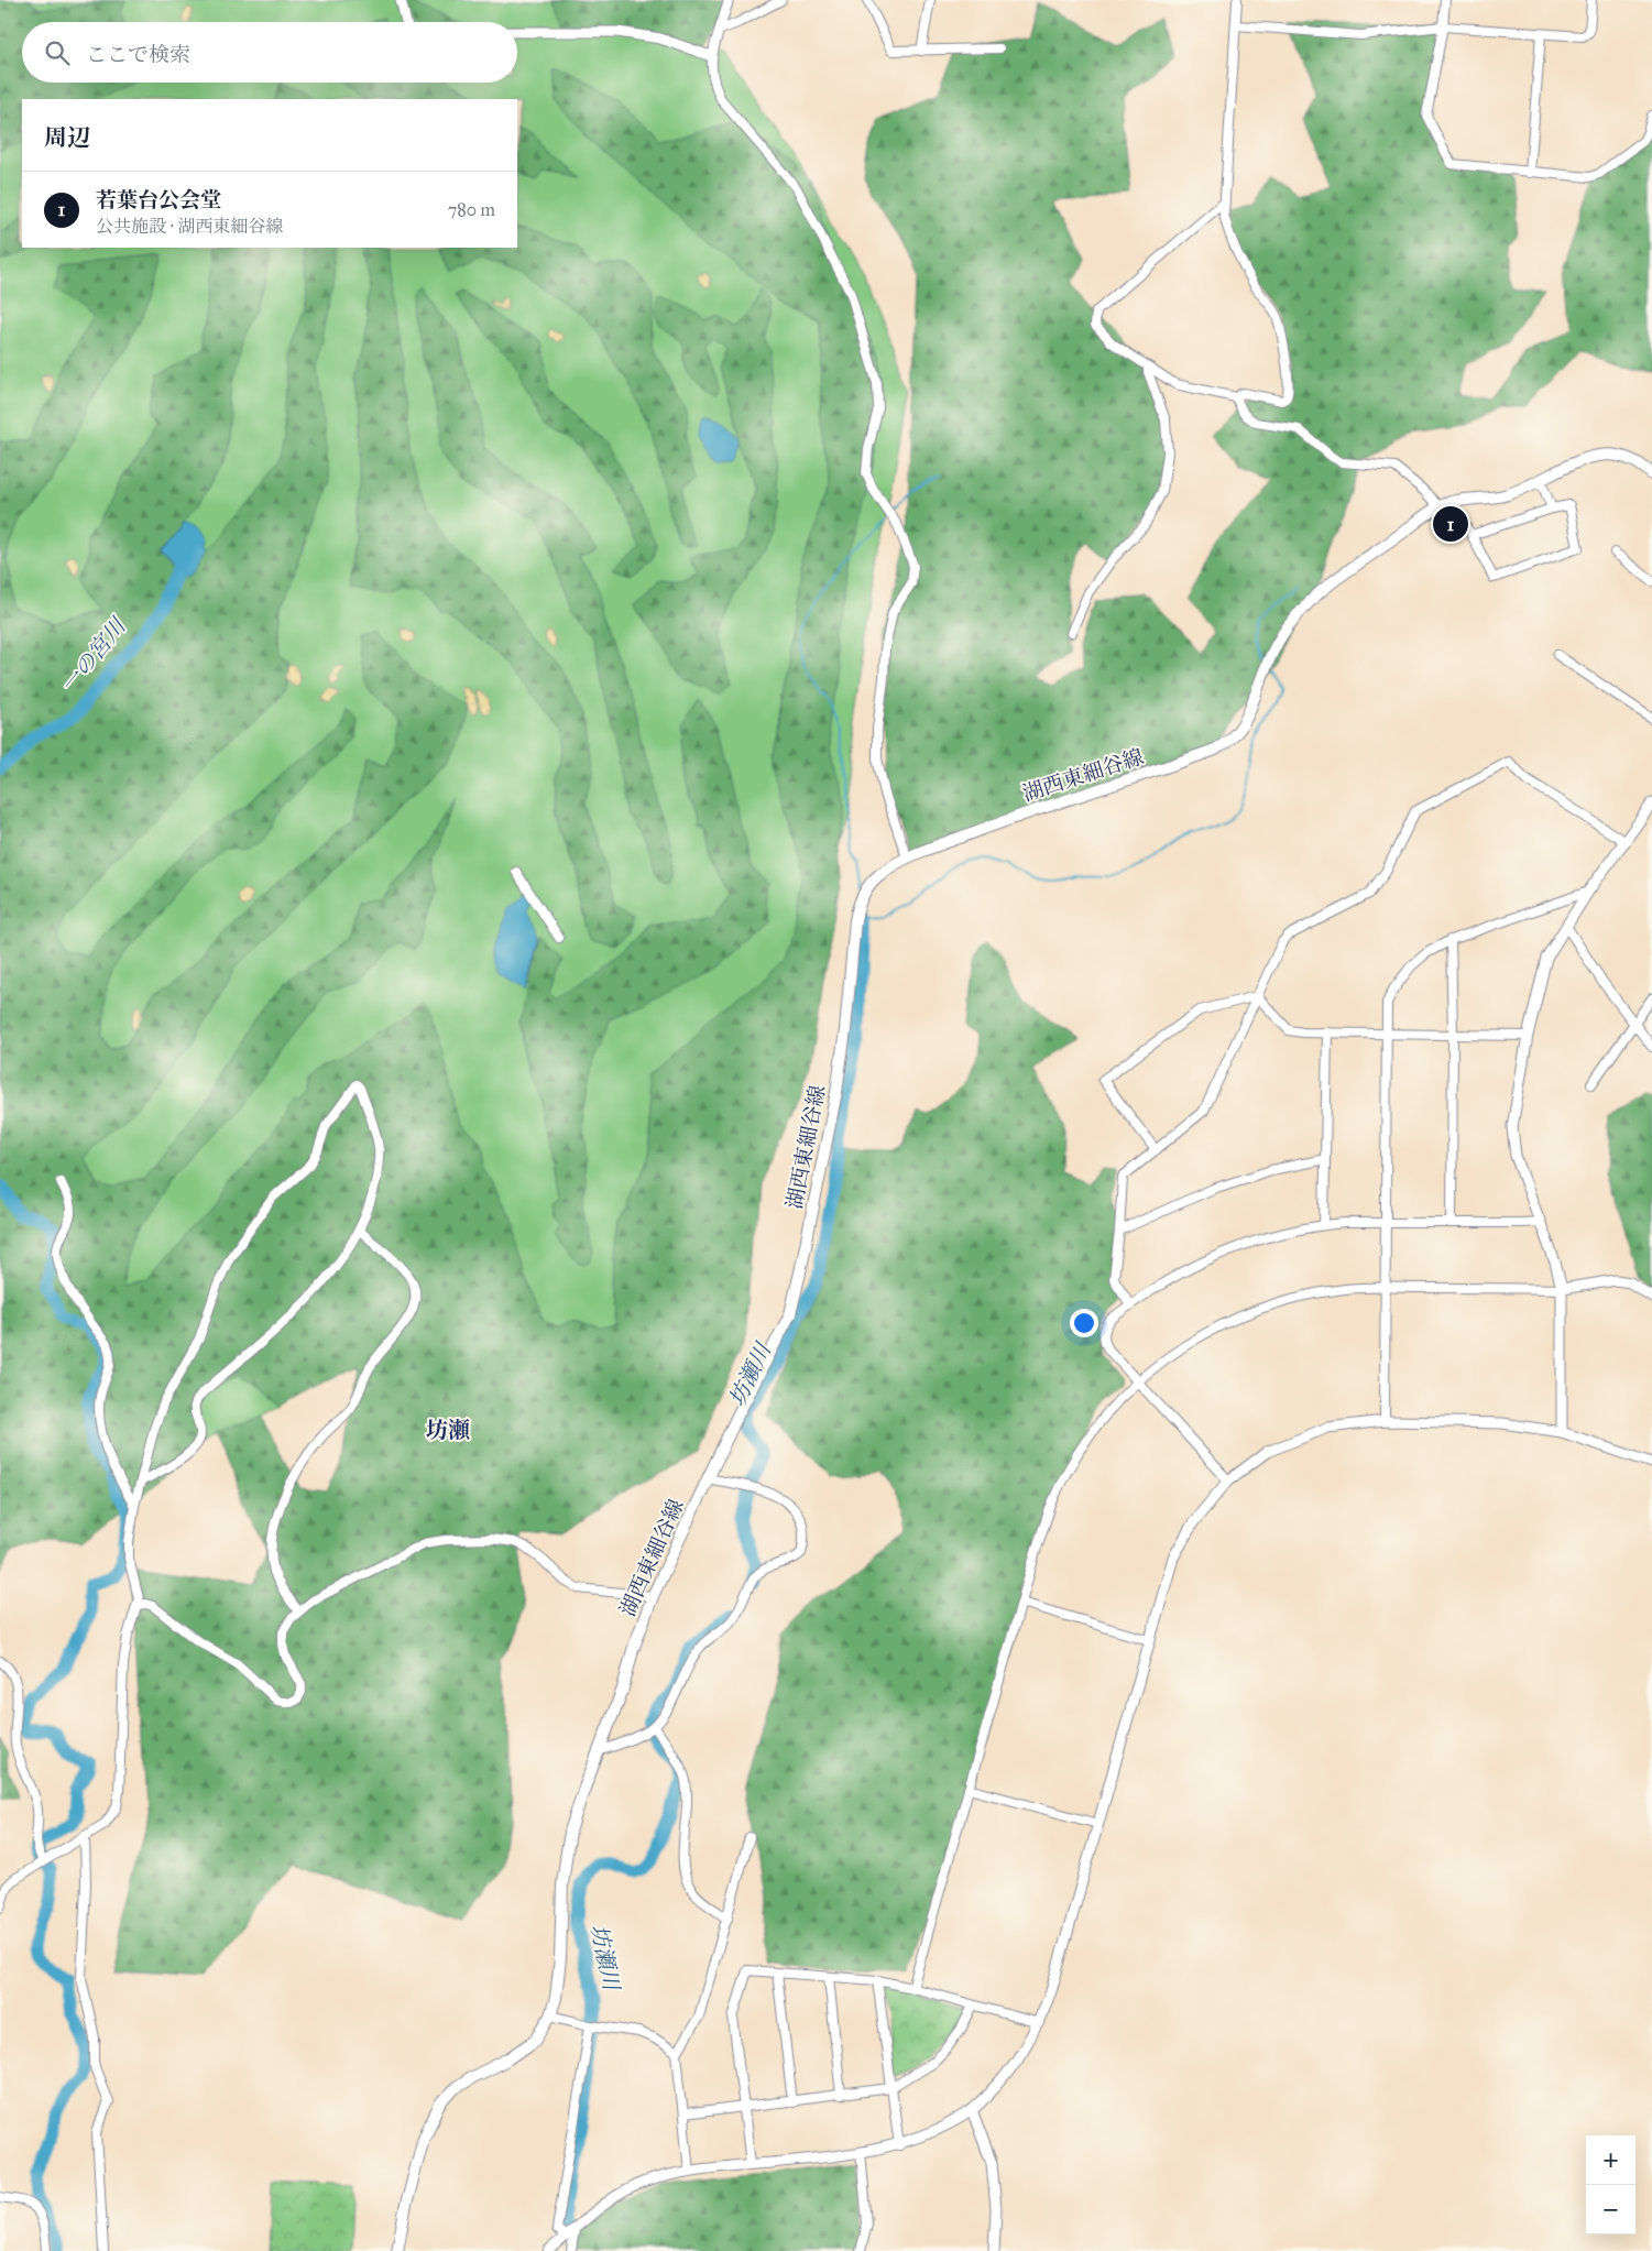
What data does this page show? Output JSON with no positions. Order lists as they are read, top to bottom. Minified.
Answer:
{"streets":{"main road":["湖西東細谷線"]},"districts":["坊瀬"],"water":["一の宮川","坊瀬川"],"page":{"search":"ここで検索","heading":"周辺","list":[{"mark":"1","name":"若葉台公会堂","note":"公共施設 · 湖西東細谷線","value":"780 m"}],"pins":"1","map_buttons":["+","−"]}}
